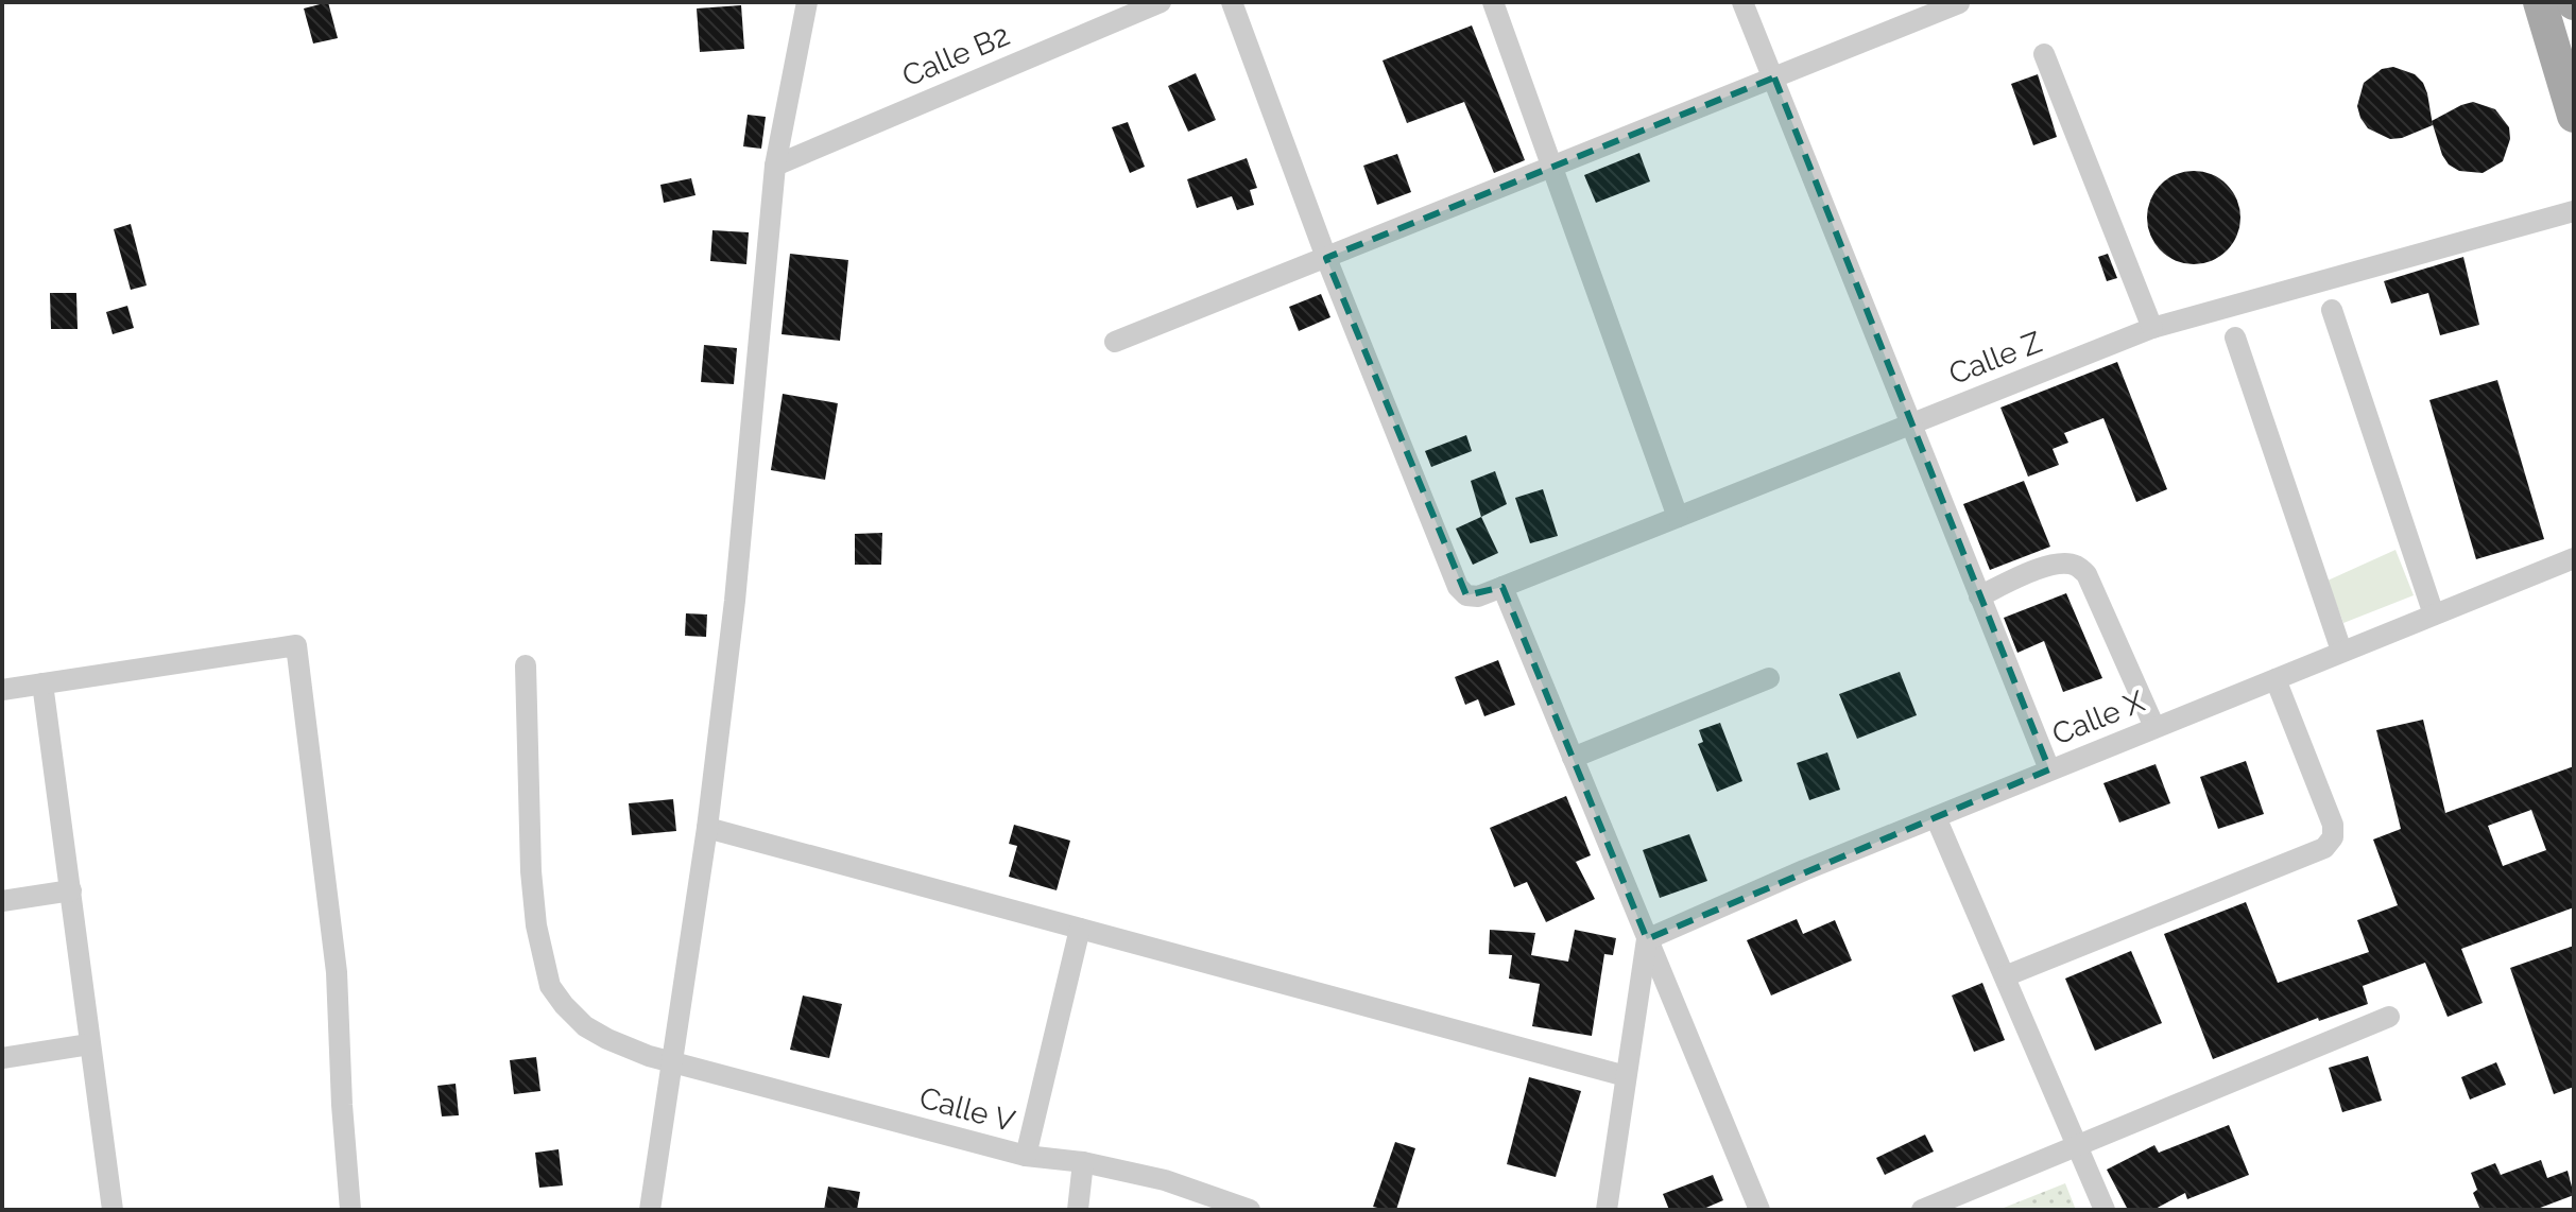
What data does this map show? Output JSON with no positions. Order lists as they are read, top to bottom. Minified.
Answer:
{"streets":{"street":["Calle B2","Calle Z","Calle X","Calle V"]}}
